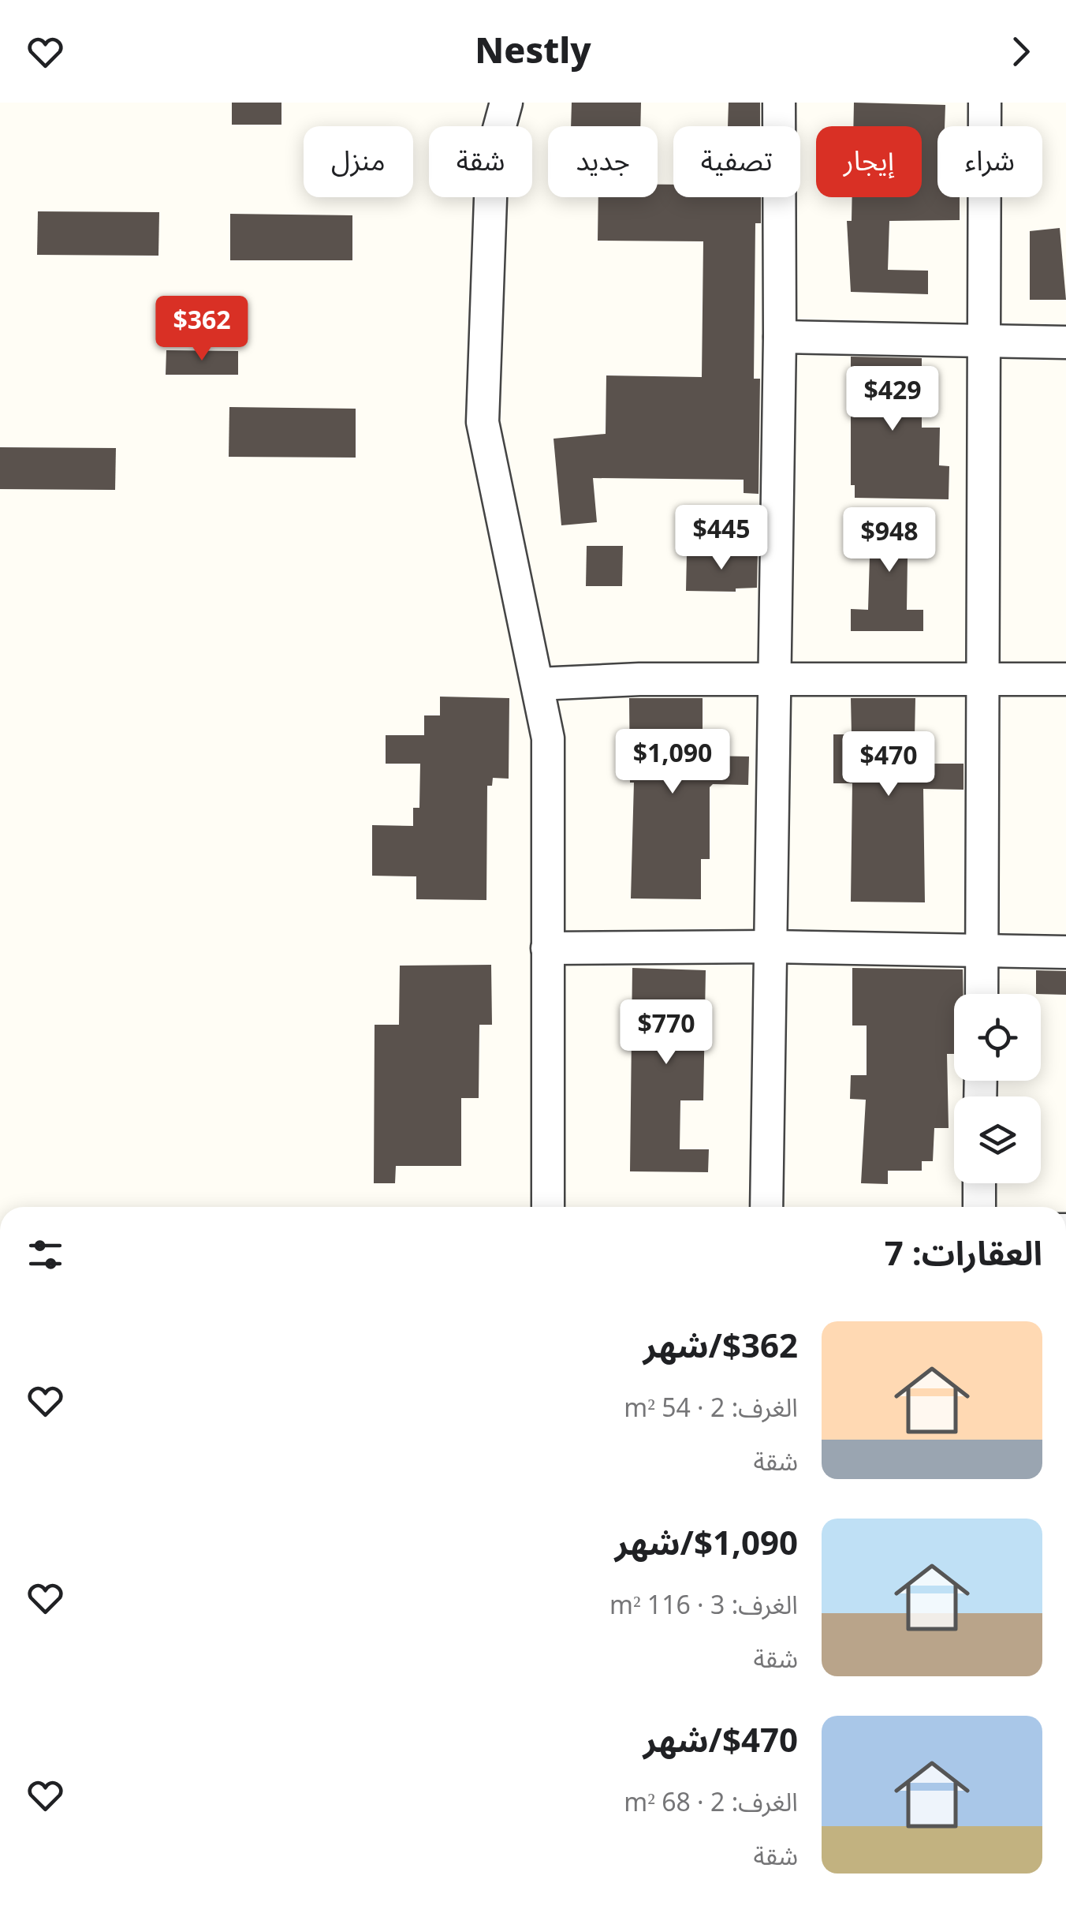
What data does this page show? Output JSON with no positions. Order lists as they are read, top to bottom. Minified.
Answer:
{"page":{"header":"Nestly","chip":["شراء","إيجار","تصفية","جديد","شقة","منزل"],"price":["$362","$429","$445","$948","$1,090","$470","$770"],"heading":"العقارات: 7","list":[{"name":"$362/شهر","note":"الغرف: 2 · 54 m² · شقة"},{"name":"$1,090/شهر","note":"الغرف: 3 · 116 m² · شقة"},{"name":"$470/شهر","note":"الغرف: 2 · 68 m² · شقة"}]}}
